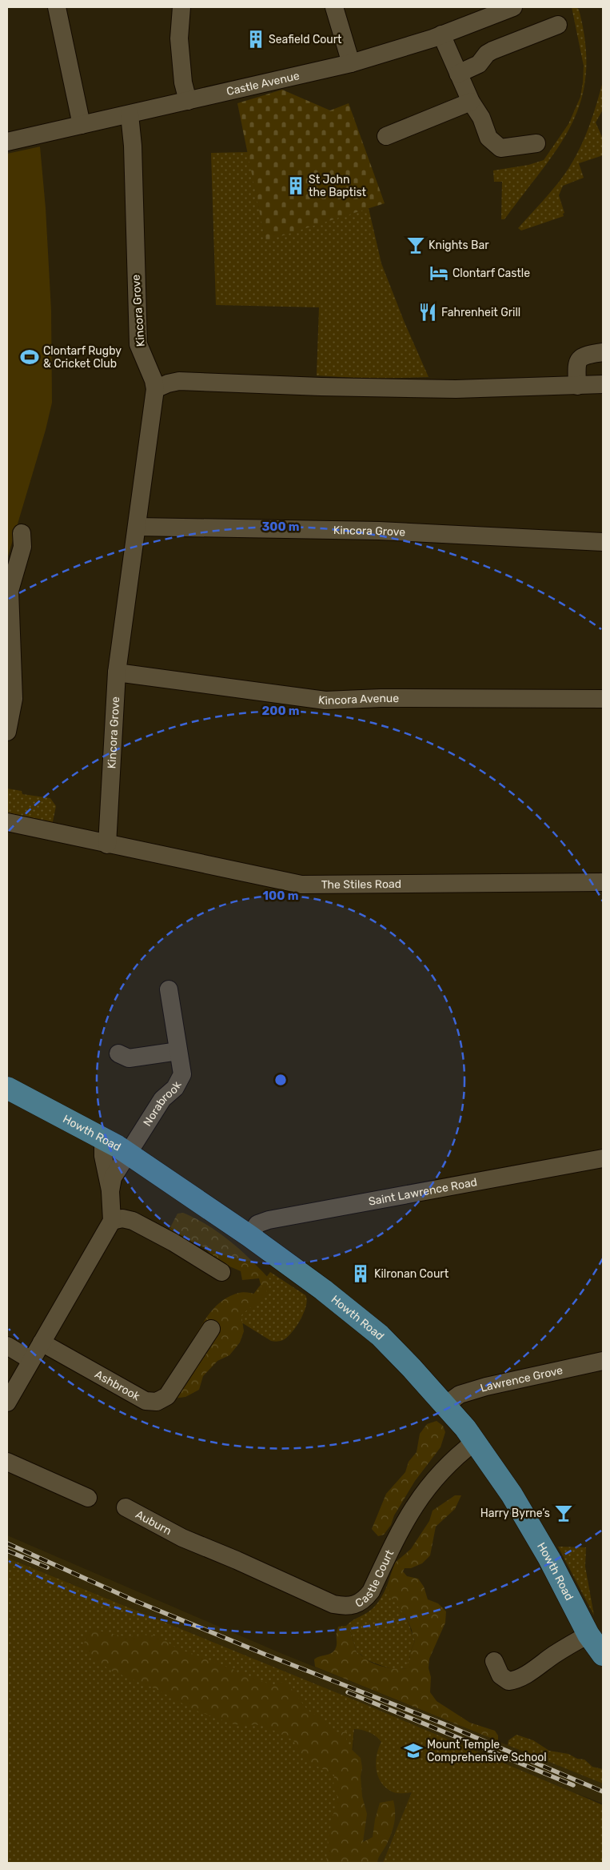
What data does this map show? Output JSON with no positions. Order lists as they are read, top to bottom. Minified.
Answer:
{"streets":{"main road":["Howth Road"],"street":["Castle Avenue","Kincora Grove","Kincora Avenue","The Stiles Road","Norabrook","Saint Lawrence Road","Lawrence Grove","Ashbrook","Auburn","Castle Court"]},"crossings":[["Castle Avenue","Kincora Grove"],["Kincora Grove","Kincora Avenue"],["Kincora Grove","The Stiles Road"],["Norabrook","Howth Road"],["Howth Road","Saint Lawrence Road"],["Howth Road","Lawrence Grove"],["Howth Road","Castle Court"],["Auburn","Castle Court"]],"places":{"building":["Seafield Court","St John the Baptist","Kilronan Court"],"bar":["Knights Bar","Harry Byrne’s"],"hotel":["Clontarf Castle"],"restaurant":["Fahrenheit Grill"],"sports":["Clontarf Rugby & Cricket Club"],"school or university":["Mount Temple Comprehensive School"]},"rings":["300 m","200 m","100 m"]}
